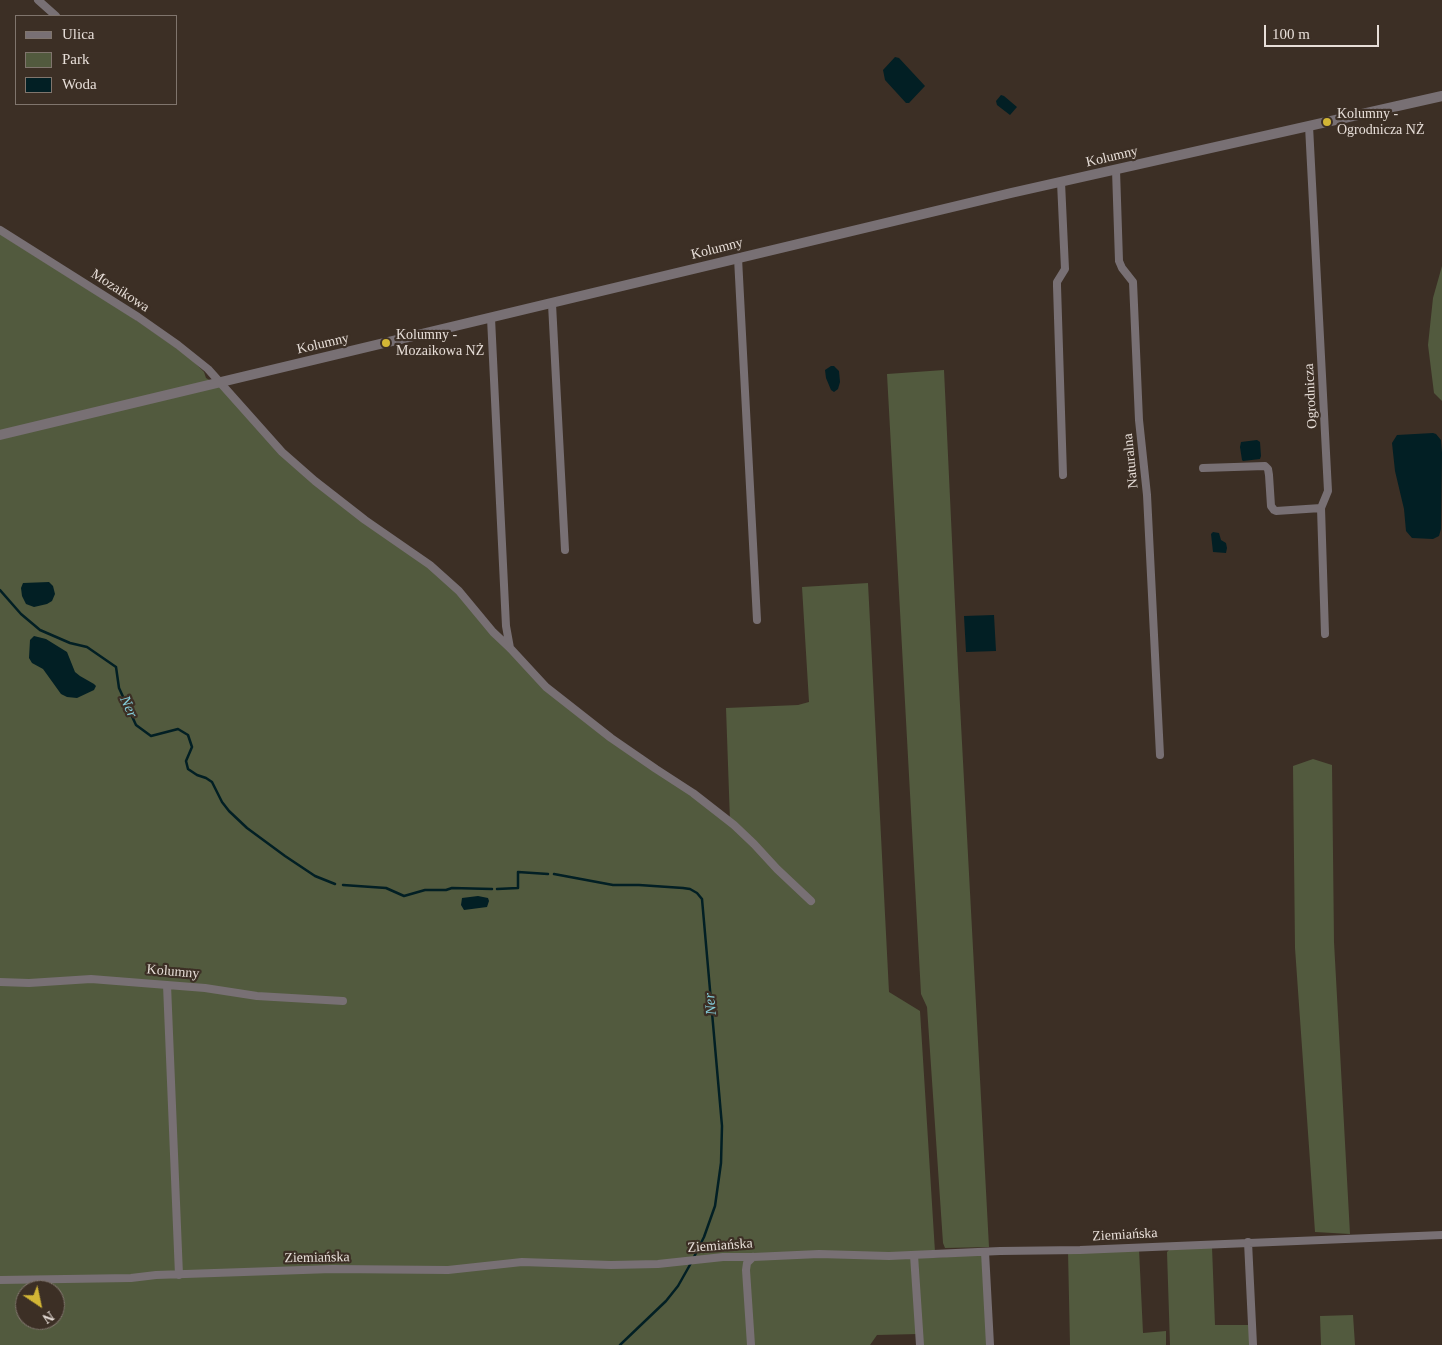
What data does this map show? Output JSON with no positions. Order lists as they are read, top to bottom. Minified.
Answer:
{"streets":{"street":["Kolumny","Mozaikowa","Ogrodnicza","Naturalna","Ziemiańska"]},"crossings":[["Kolumny","Mozaikowa"],["Kolumny","Ogrodnicza"],["Kolumny","Naturalna"]],"water":["Ner"],"places":["Kolumny - Ogrodnicza NŻ","Kolumny - Mozaikowa NŻ"],"legend":["Ulica","Park","Woda"],"scale_bar":"100 m","north":"bottom right"}
